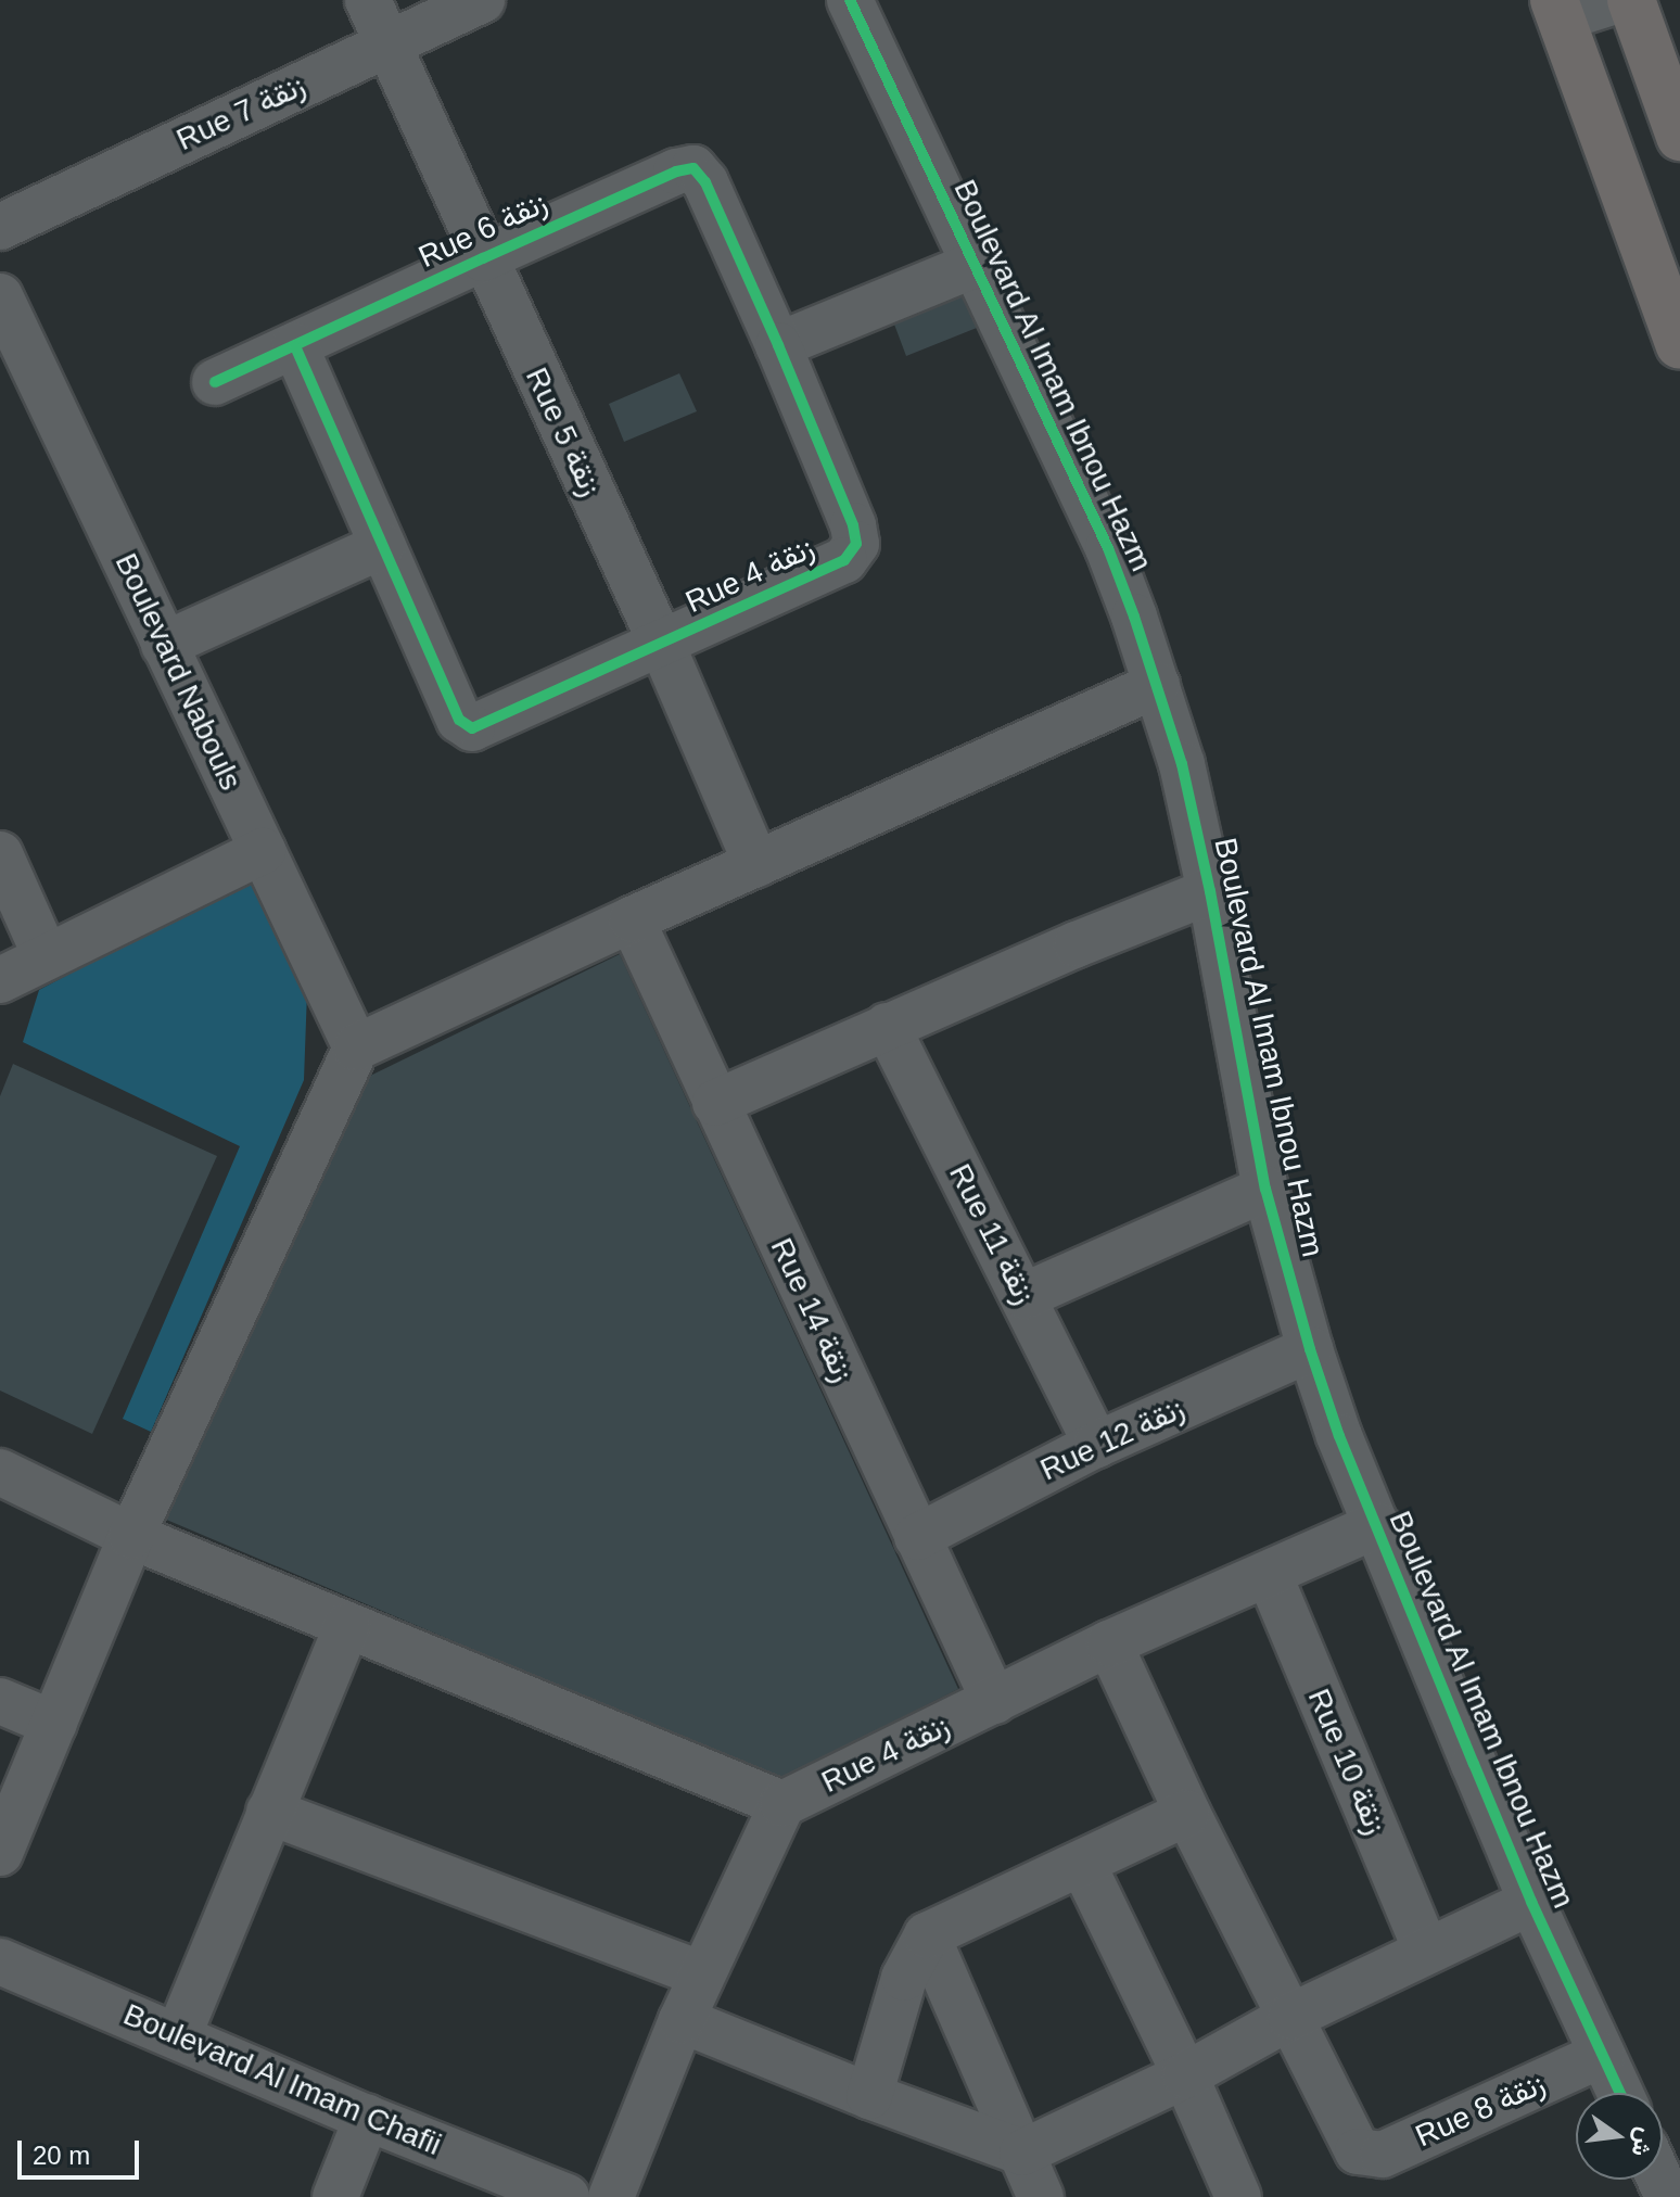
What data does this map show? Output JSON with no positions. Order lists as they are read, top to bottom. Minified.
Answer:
{"streets":{"street":["Rue 7 زنقة","Rue 6 زنقة","Boulevard Al Imam Ibnou Hazm","Rue 5 زنقة","Rue 4 زنقة","Boulevard Nabouls","Rue 11 زنقة","Rue 14 زنقة","Rue 12 زنقة","Rue 10 زنقة","Boulevard Al Imam Chafii","Rue 8 زنقة"]},"crossings":[["Rue 7 زنقة","Rue 5 زنقة"],["Rue 6 زنقة","Rue 5 زنقة"],["Rue 6 زنقة","Rue 4 زنقة"],["Boulevard Al Imam Ibnou Hazm","Rue 4 زنقة"],["Boulevard Al Imam Ibnou Hazm","Rue 12 زنقة"],["Boulevard Al Imam Ibnou Hazm","Rue 8 زنقة"],["Rue 5 زنقة","Rue 4 زنقة"],["Rue 4 زنقة","Rue 14 زنقة"],["Rue 4 زنقة","Rue 10 زنقة"],["Rue 11 زنقة","Rue 12 زنقة"],["Rue 14 زنقة","Rue 12 زنقة"]],"scale_bar":"20 m","north":"right"}
